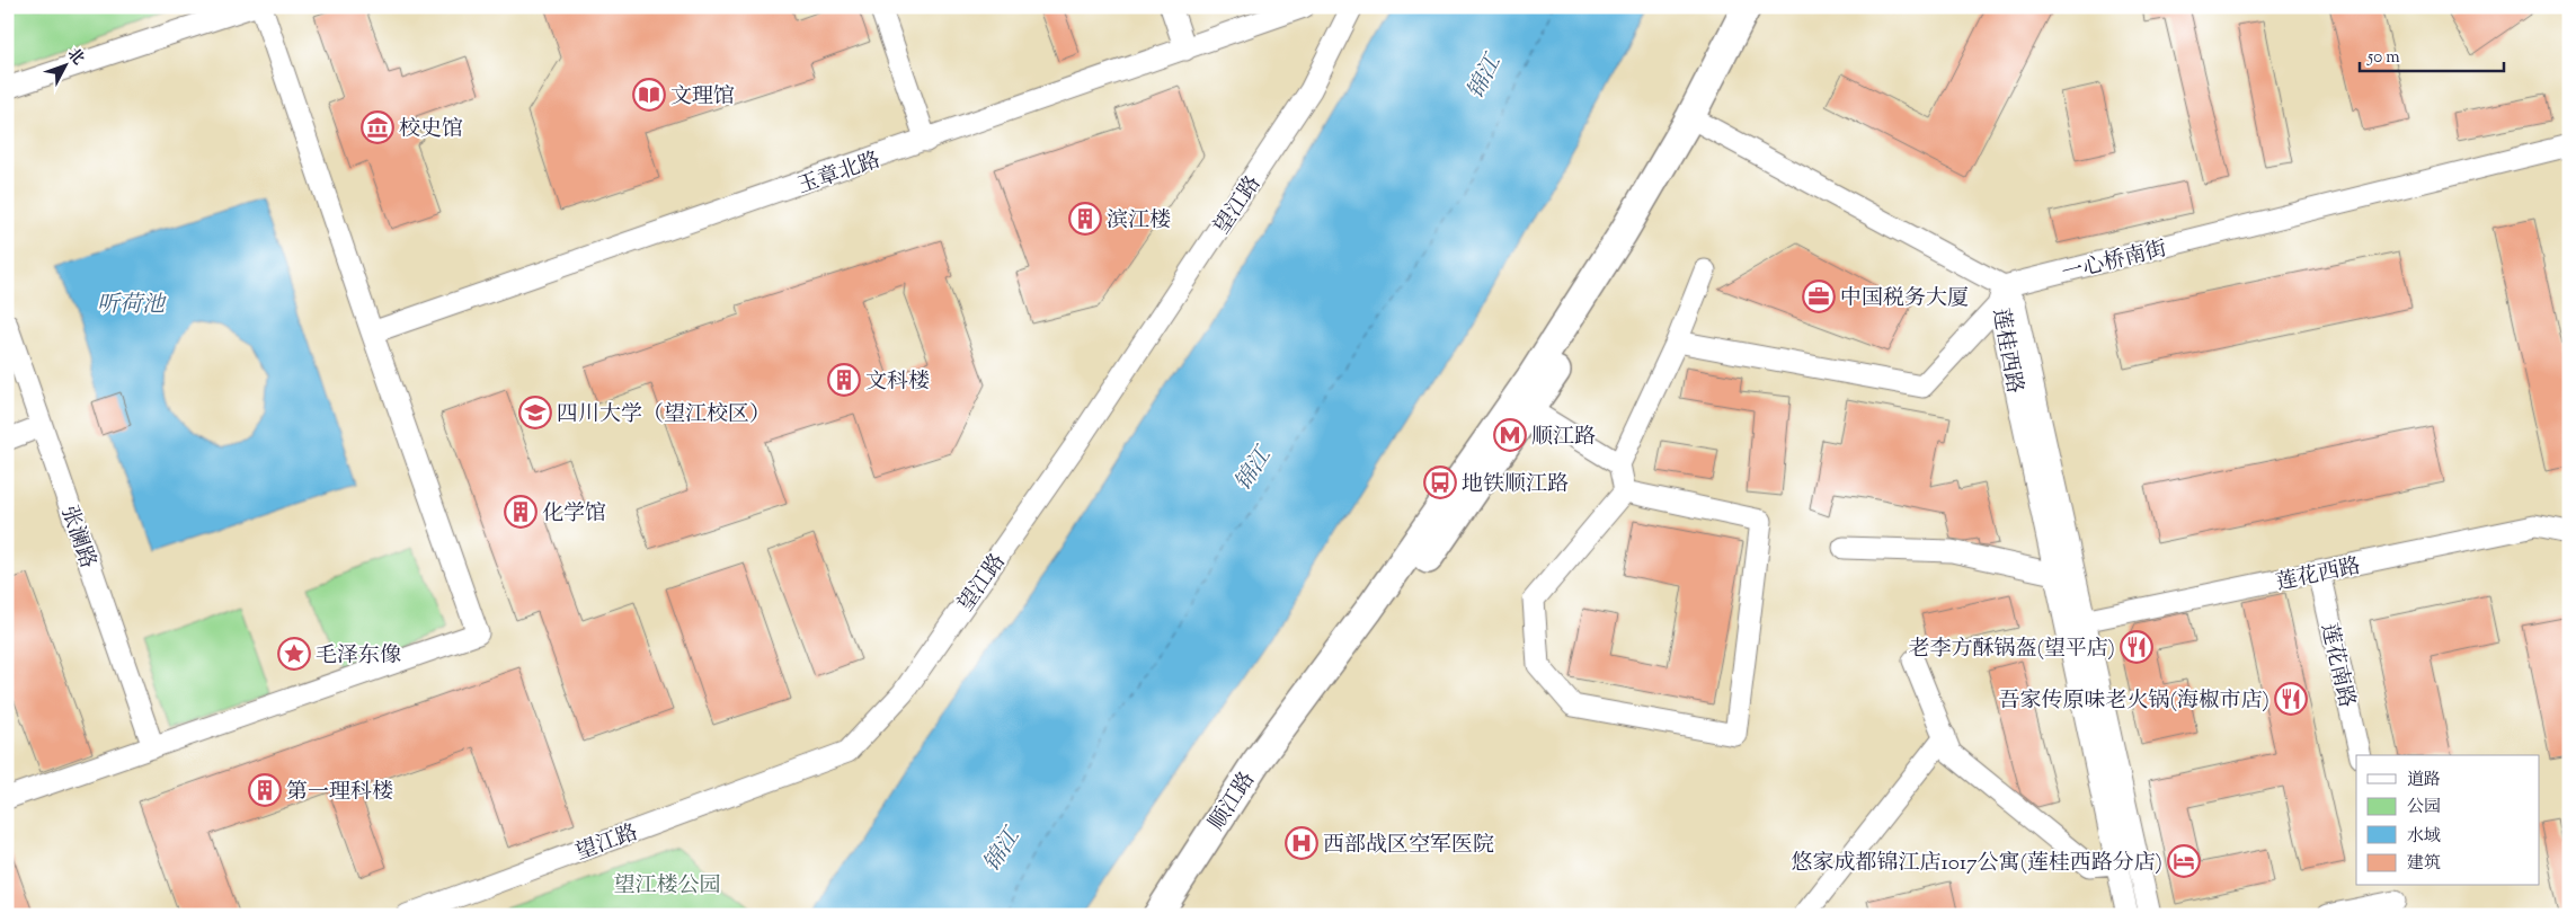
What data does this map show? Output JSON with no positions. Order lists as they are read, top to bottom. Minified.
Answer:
{"streets":{"main road":["顺江路"],"street":["玉章北路","望江路","一心桥南街","莲桂西路","张澜路","莲花西路","莲花南路"]},"crossings":[["一心桥南街","莲桂西路"],["莲桂西路","莲花西路"],["莲花西路","莲花南路"]],"water":["锦江","听荷池"],"parks":["望江楼公园"],"places":{"library":["文理馆"],"museum":["校史馆"],"building":["滨江楼","文科楼","化学馆","第一理科楼"],"office":["中国税务大厦"],"school or university":["四川大学（望江校区）"],"metro station":["顺江路"],"bus stop":["地铁顺江路"],"restaurant":["老李方酥锅盔(望平店)","吾家传原味老火锅(海椒市店)"],"place":["毛泽东像"],"hospital":["西部战区空军医院"],"hotel":["悠家成都锦江店1017公寓(莲桂西路分店)"]},"legend":["道路","公园","水域","建筑"],"scale_bar":"50 m","north":"top right"}
